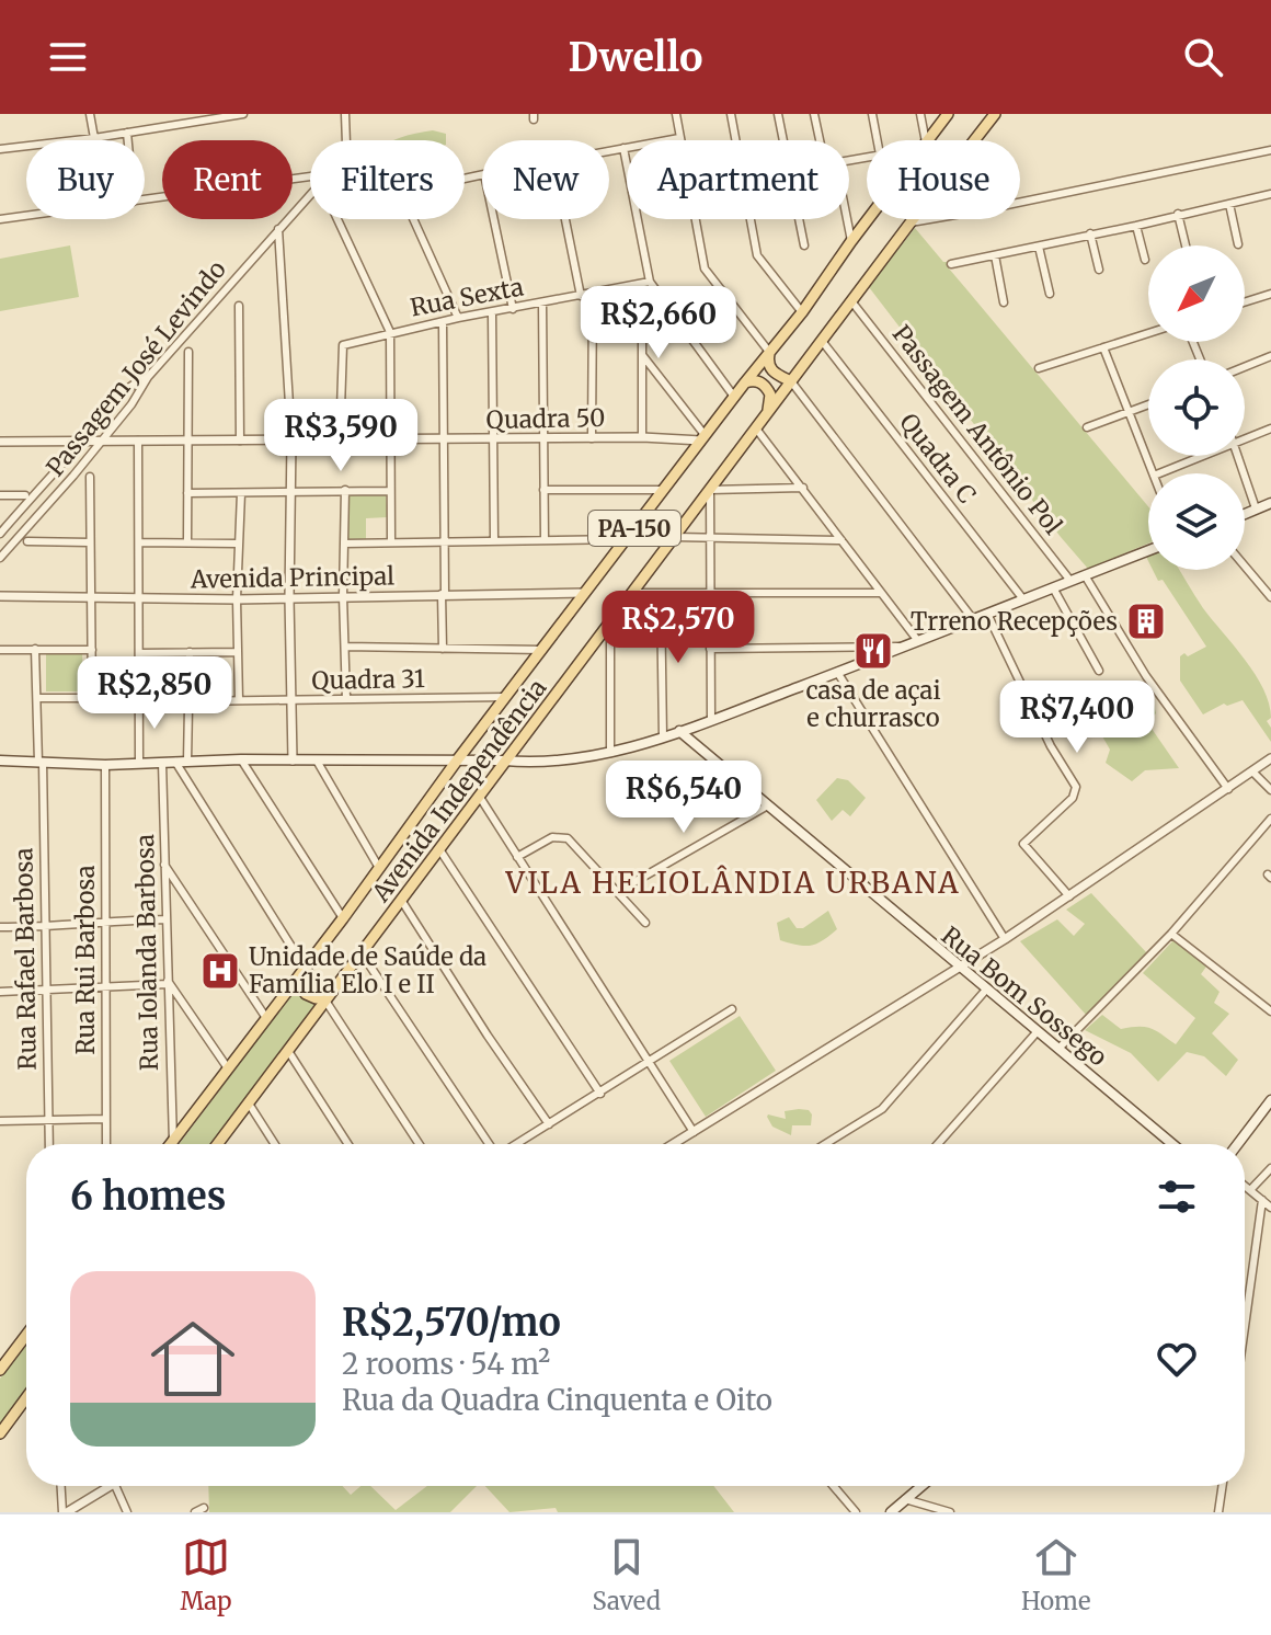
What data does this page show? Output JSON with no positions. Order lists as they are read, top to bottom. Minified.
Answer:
{"streets":{"main road":["PA-150","Avenida Independência","Rua Bom Sossego"],"street":["Rua Sexta","Passagem José Levindo","Quadra 50","Passagem Antônio Pol","Quadra C","Avenida Principal","Quadra 31","Rua Iolanda Barbosa","Rua Rafael Barbosa","Rua Rui Barbosa"]},"crossings":[["Rua Sexta","Quadra 50"],["Passagem José Levindo","Quadra 50"],["Quadra 50","Avenida Independência"],["Passagem Antônio Pol","Avenida Independência"],["Quadra C","Avenida Independência"],["Avenida Principal","Avenida Independência"],["Quadra 31","Avenida Independência"],["Avenida Independência","Rua Iolanda Barbosa"]],"districts":["VILA HELIOLÂNDIA URBANA"],"places":{"building":["Trreno Recepções"],"restaurant":["casa de açai e churrasco"],"hospital":["Unidade de Saúde da Família Elo I e II"]},"north":"bottom left","page":{"header":"Dwello","chip":["Buy","Rent","Filters","New","Apartment","House"],"price":["R$2,660","R$3,590","R$2,570","R$2,850","R$7,400","R$6,540"],"heading":"6 homes","list":[{"name":"R$2,570/mo","note":"2 rooms · 54 m² · Rua da Quadra Cinquenta e Oito"}],"tabs":["Map","Saved","Home"]}}
